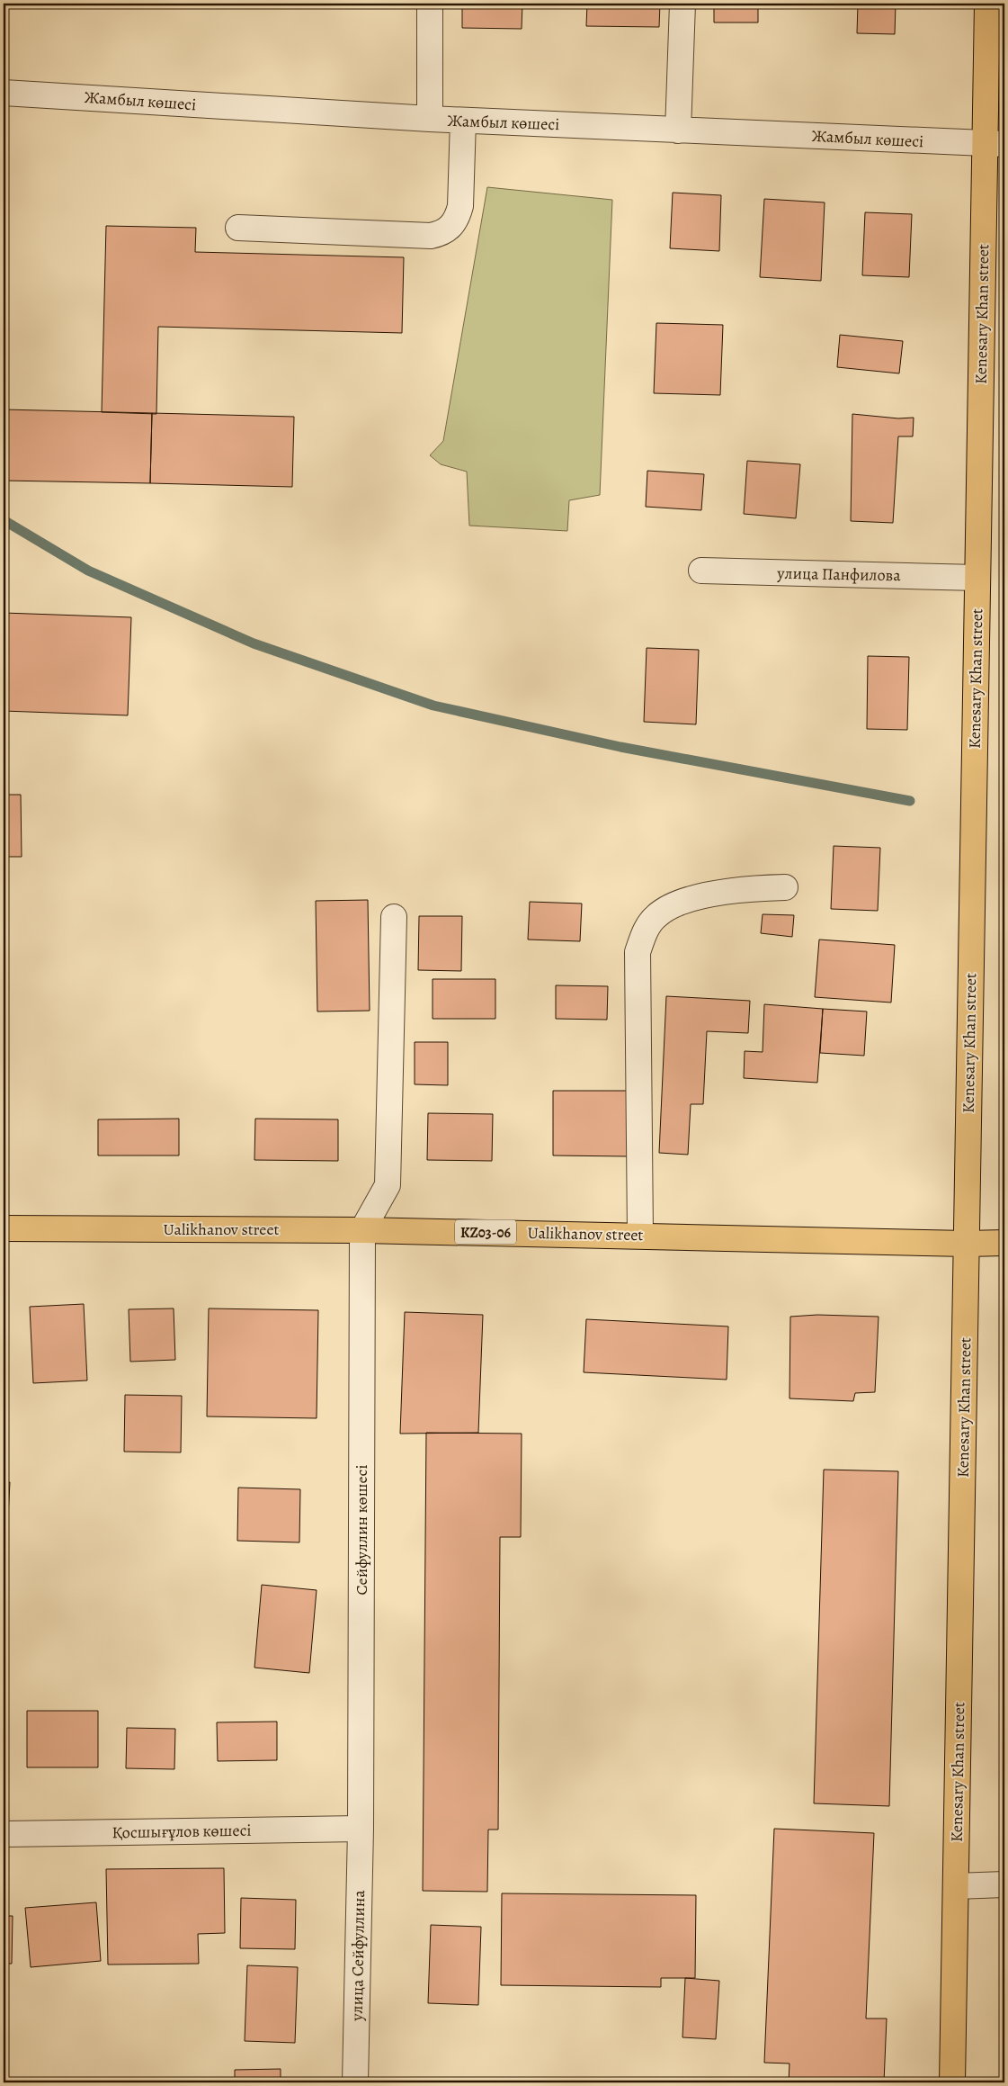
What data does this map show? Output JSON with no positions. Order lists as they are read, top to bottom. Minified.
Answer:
{"streets":{"main road":["Kenesary Khan street","Ualikhanov street","KZ03-06"],"street":["Жамбыл көшесі","улица Панфилова","Сейфуллин көшесі","Қосшығұлов көшесі","улица Сейфуллина"]},"crossings":[["Жамбыл көшесі","Kenesary Khan street"],["Kenesary Khan street","улица Панфилова"],["Kenesary Khan street","Ualikhanov street"],["Ualikhanov street","Сейфуллин көшесі"],["Сейфуллин көшесі","Қосшығұлов көшесі"],["Сейфуллин көшесі","улица Сейфуллина"],["Қосшығұлов көшесі","улица Сейфуллина"]]}
